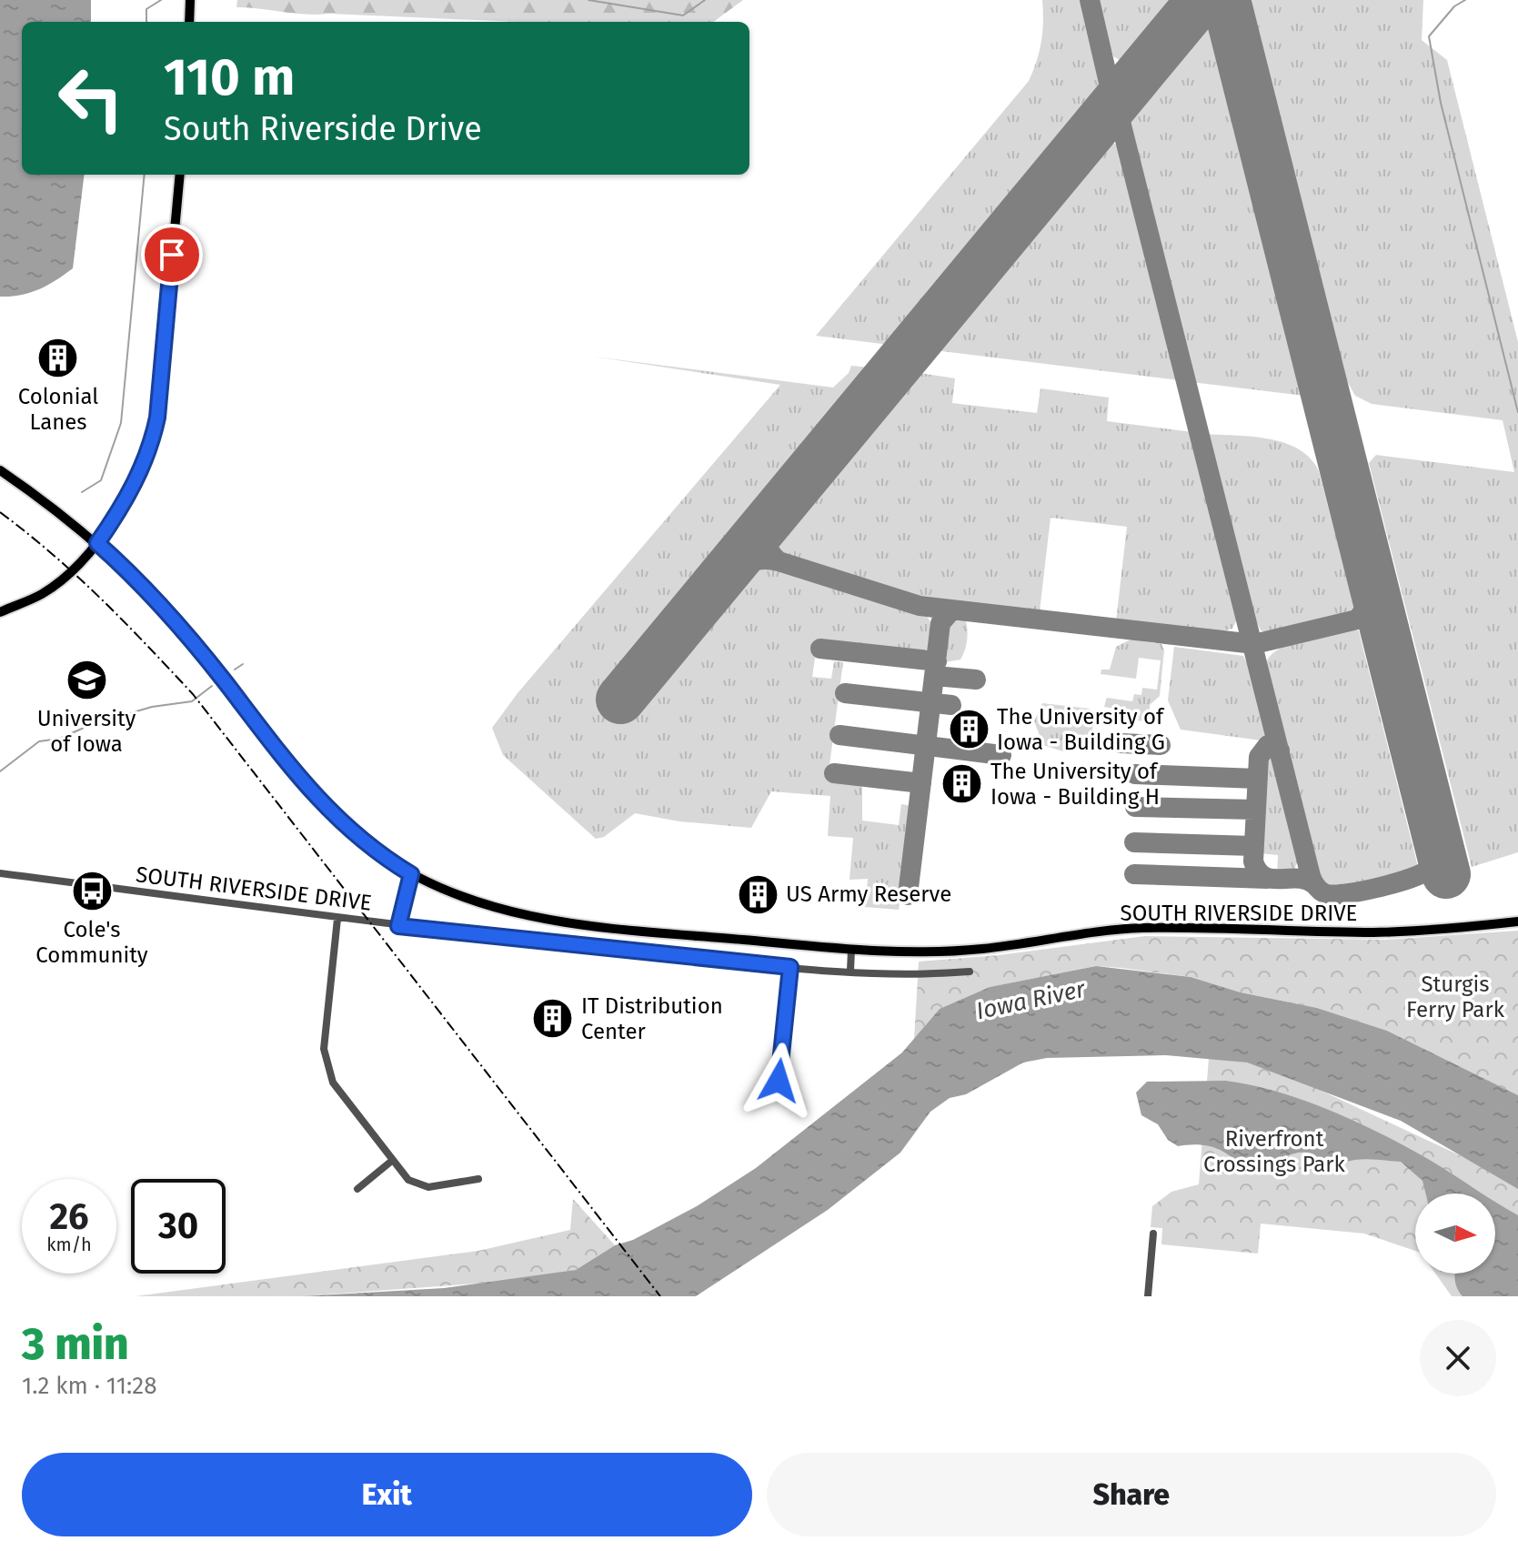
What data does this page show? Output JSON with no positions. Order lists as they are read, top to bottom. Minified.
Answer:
{"streets":{"main road":["SOUTH RIVERSIDE DRIVE"]},"water":["Iowa River"],"parks":["Sturgis Ferry Park","Riverfront Crossings Park"],"places":{"building":["Colonial Lanes","The University of Iowa - Building G","The University of Iowa - Building H","US Army Reserve","IT Distribution Center"],"school or university":["University of Iowa"],"bus stop":["Cole's Community"]},"north":"right","page":{"turn":["110 m","South Riverside Drive"],"speed":"26 km/h","limit":"30","heading":["3 min","1.2 km · 11:28"],"buttons":["Exit","Share"]}}
